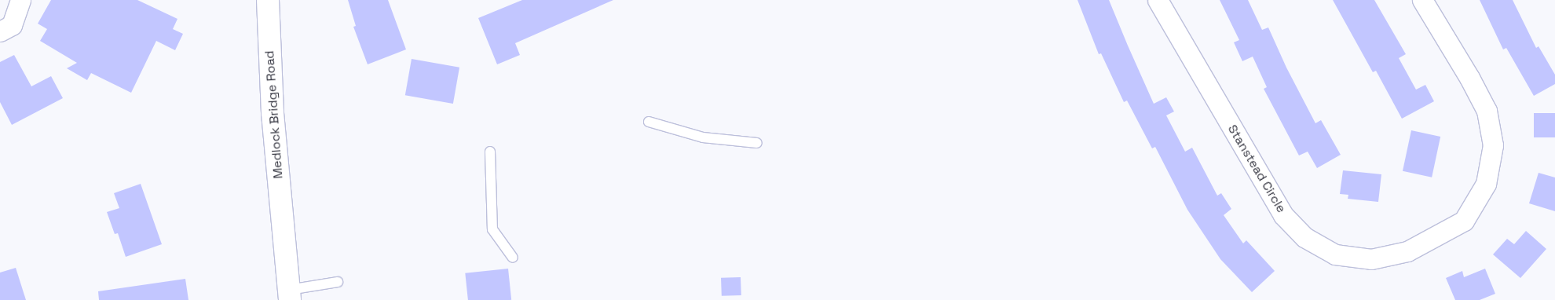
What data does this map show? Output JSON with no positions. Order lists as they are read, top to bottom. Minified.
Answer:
{"streets":{"street":["Medlock Bridge Road","Stanstead Circle"]}}
